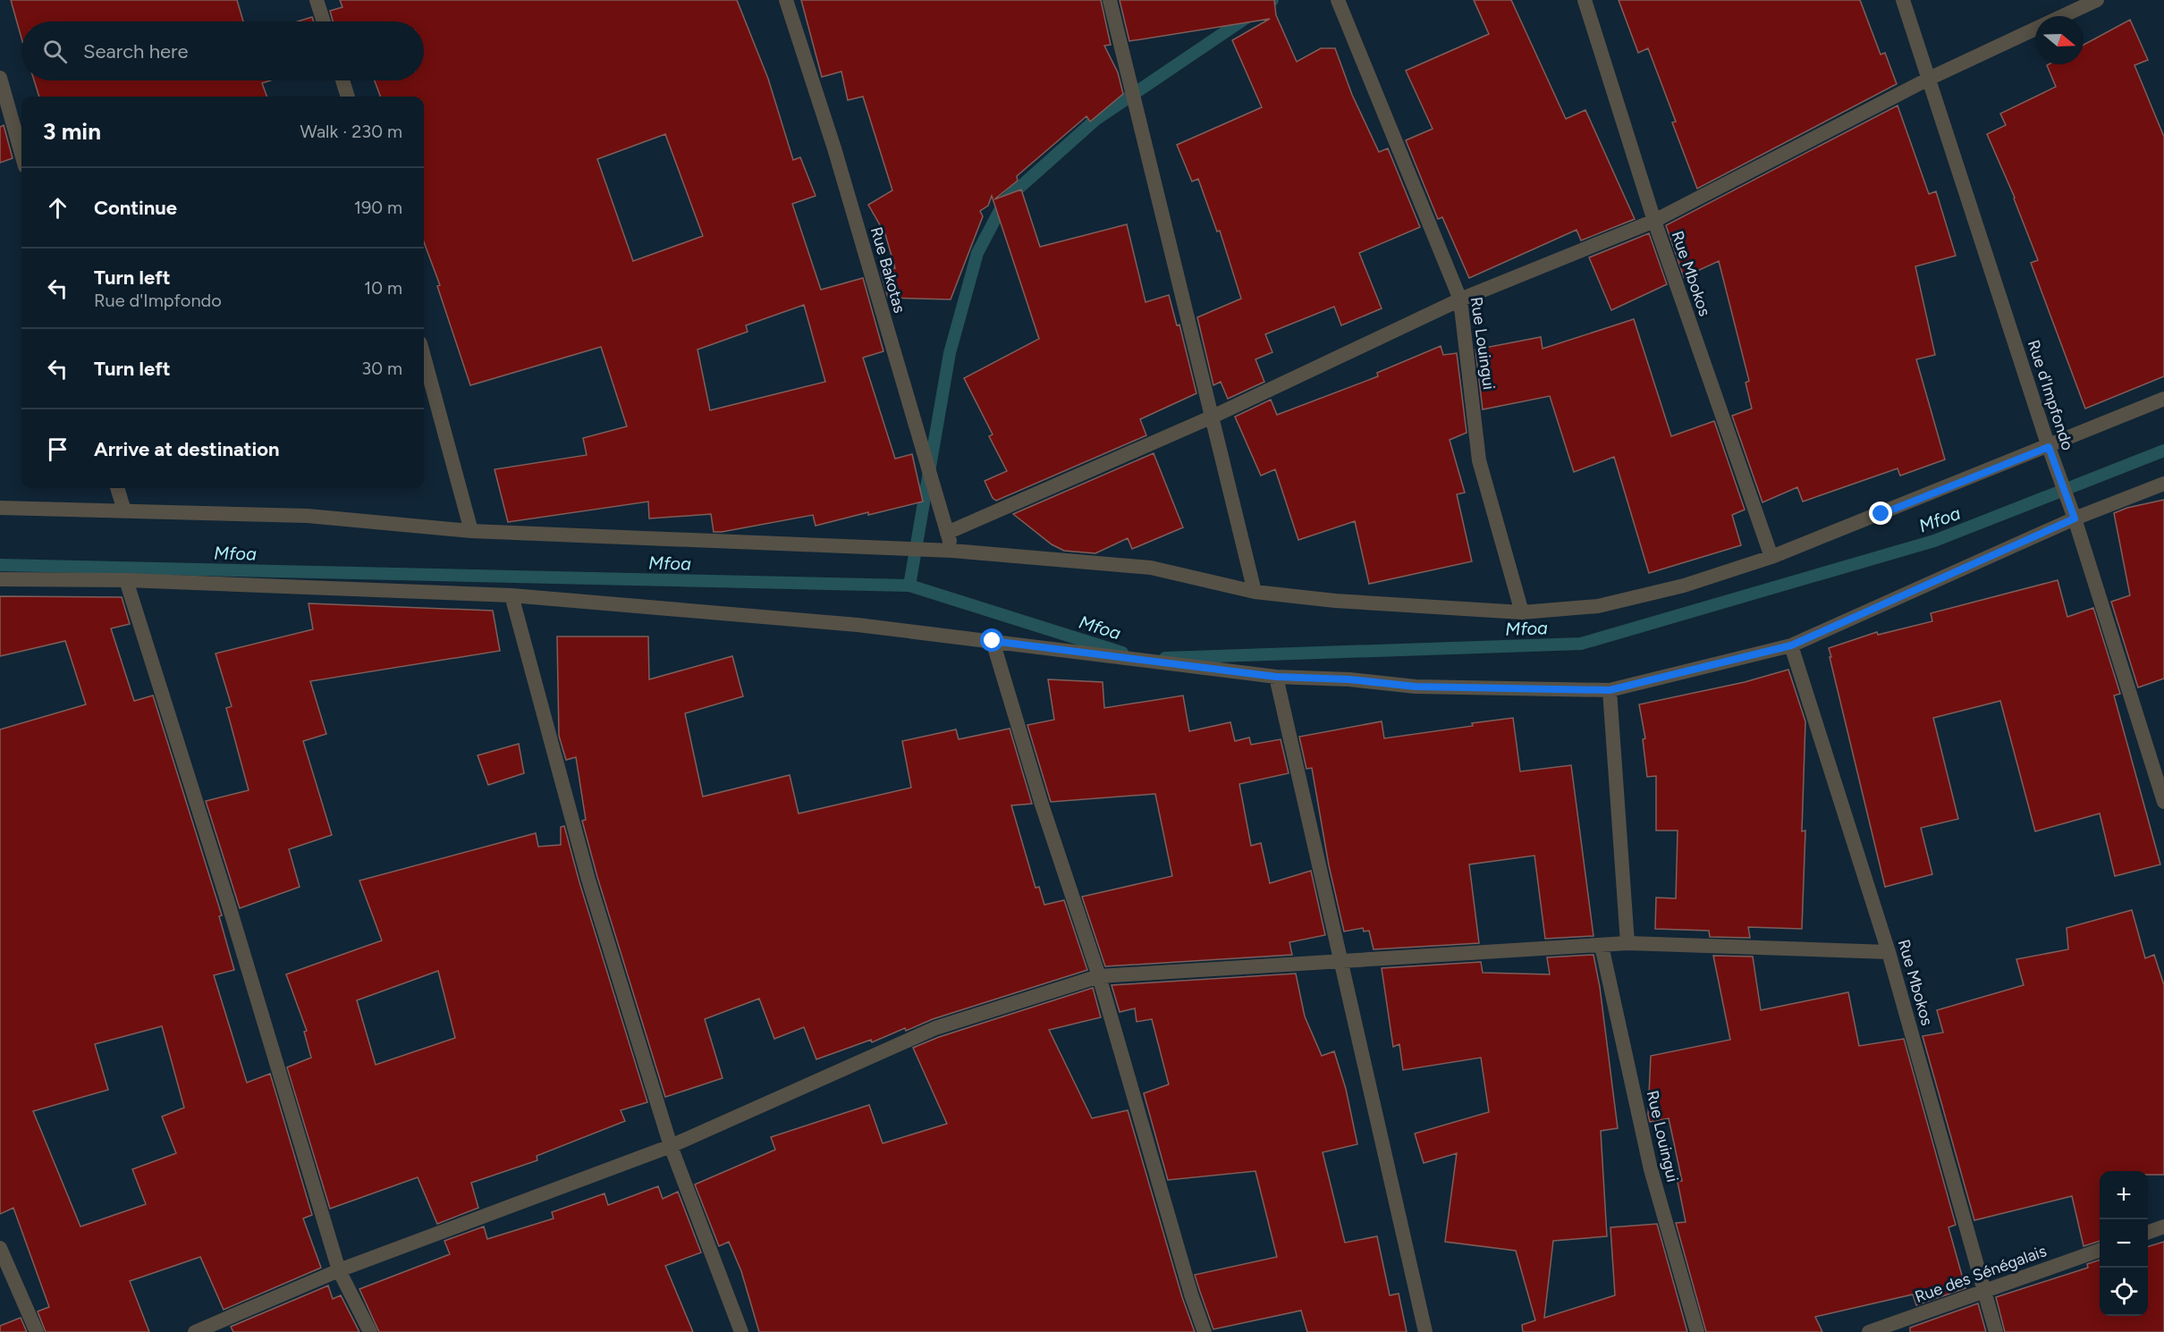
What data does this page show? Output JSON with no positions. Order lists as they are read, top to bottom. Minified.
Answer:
{"streets":{"street":["Rue Bakotas","Rue Mbokos","Rue Louingui","Rue d'Impfondo","Rue des Sénégalais"]},"crossings":[["Rue Mbokos","Rue des Sénégalais"]],"water":["Mfoa"],"north":"right","page":{"search":"Search here","heading":["3 min","Walk · 230 m"],"list":[["Continue","190 m"],["Turn left","Rue d'Impfondo","10 m"],["Turn left","30 m"],"Arrive at destination"],"map_buttons":["+","−"]}}
